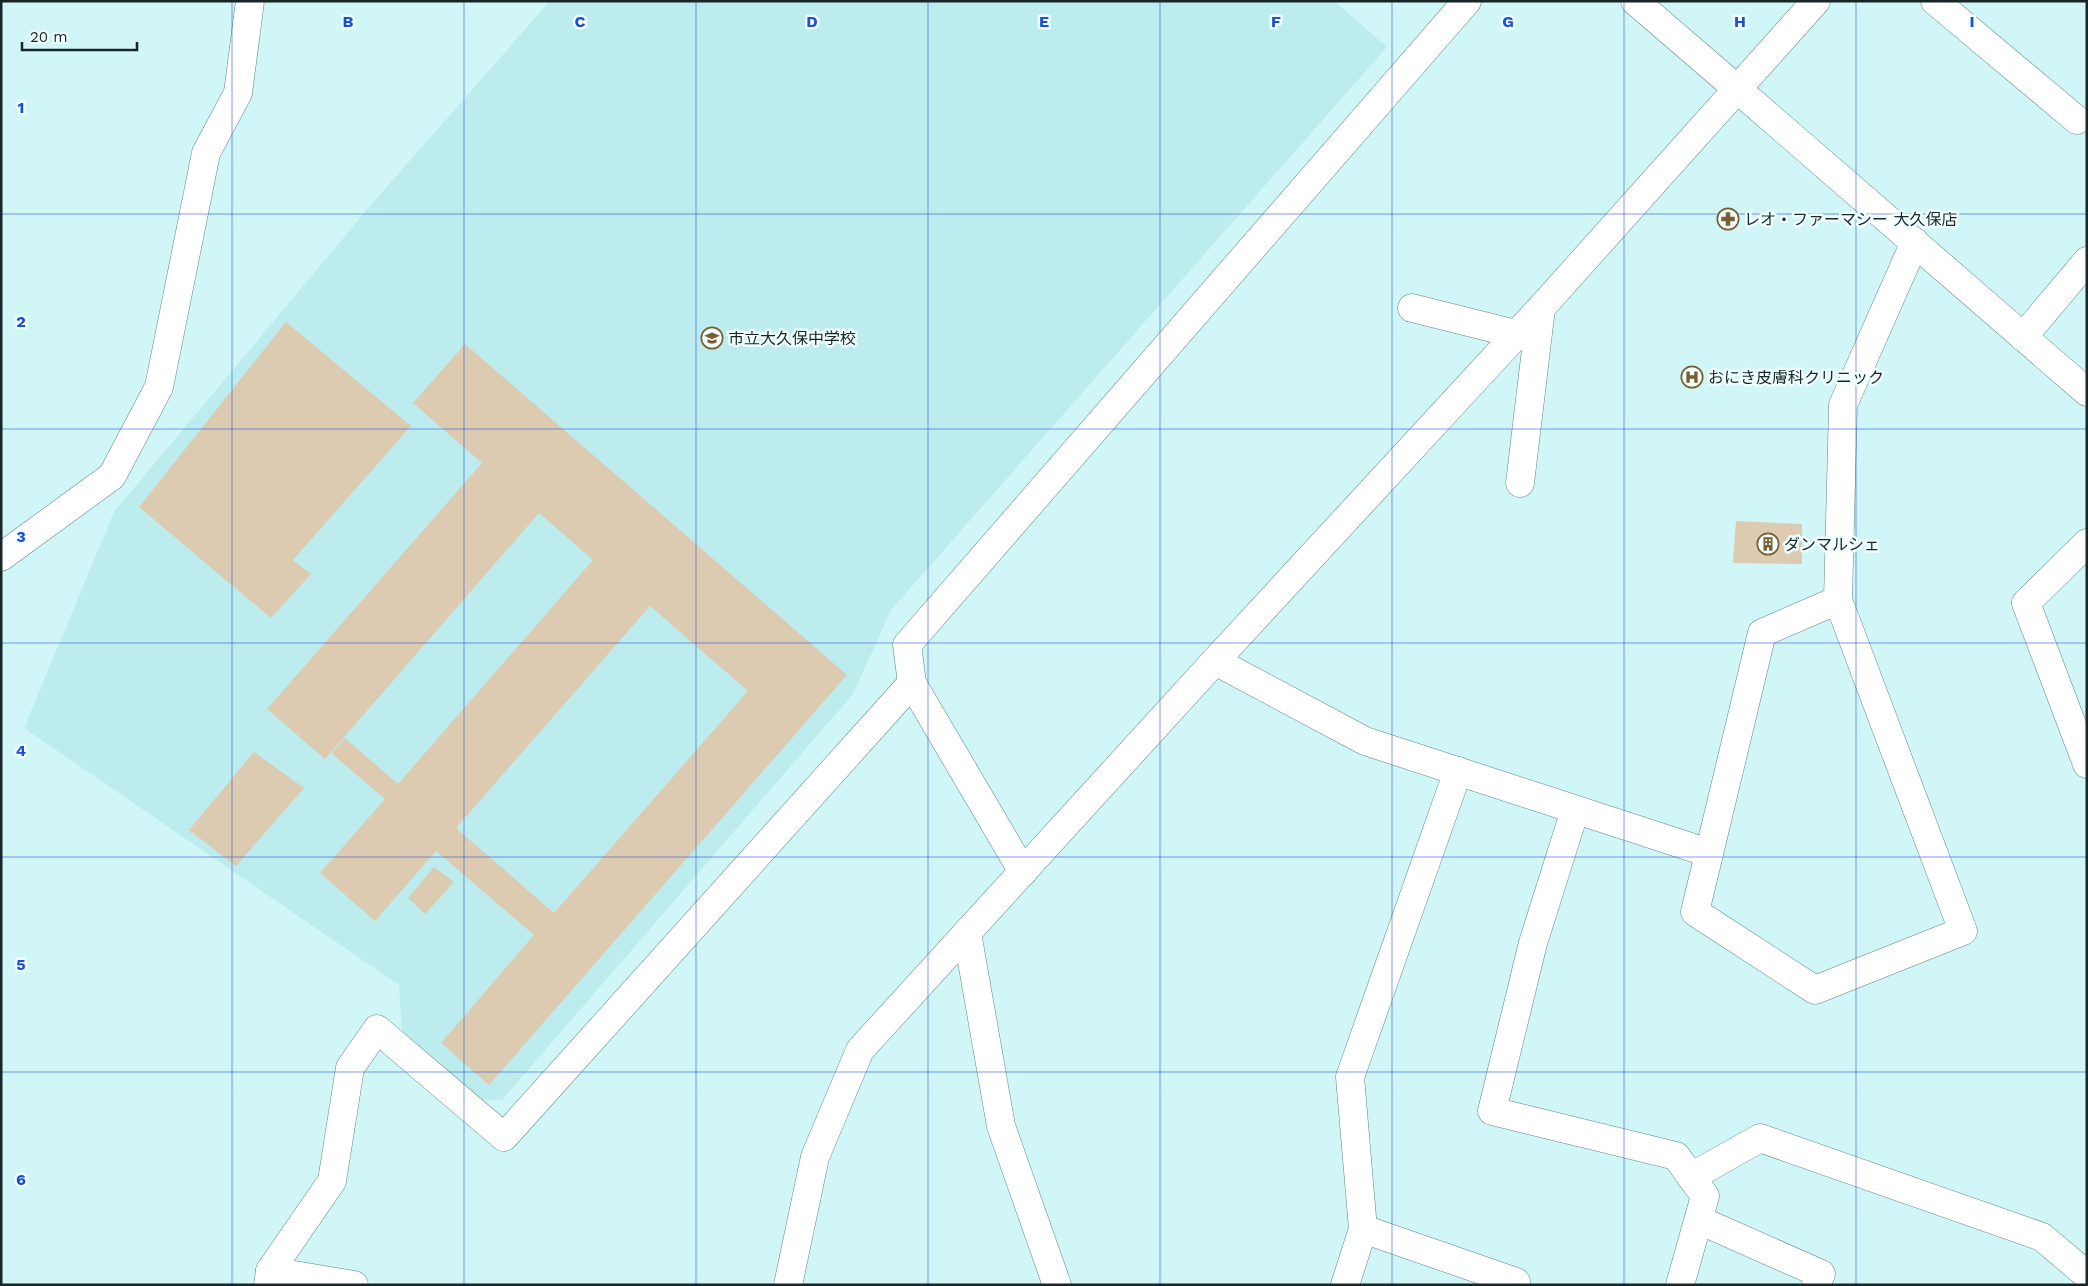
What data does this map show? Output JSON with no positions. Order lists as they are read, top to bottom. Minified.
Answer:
{"places":{"pharmacy":["レオ・ファーマシー 大久保店"],"school or university":["市立大久保中学校"],"hospital":["おにき皮膚科クリニック"],"building":["ダンマルシェ"]},"scale_bar":"20 m","grid":{"columns":["B","C","D","E","F","G","H","I"],"rows":["1","2","3","4","5","6"]}}
